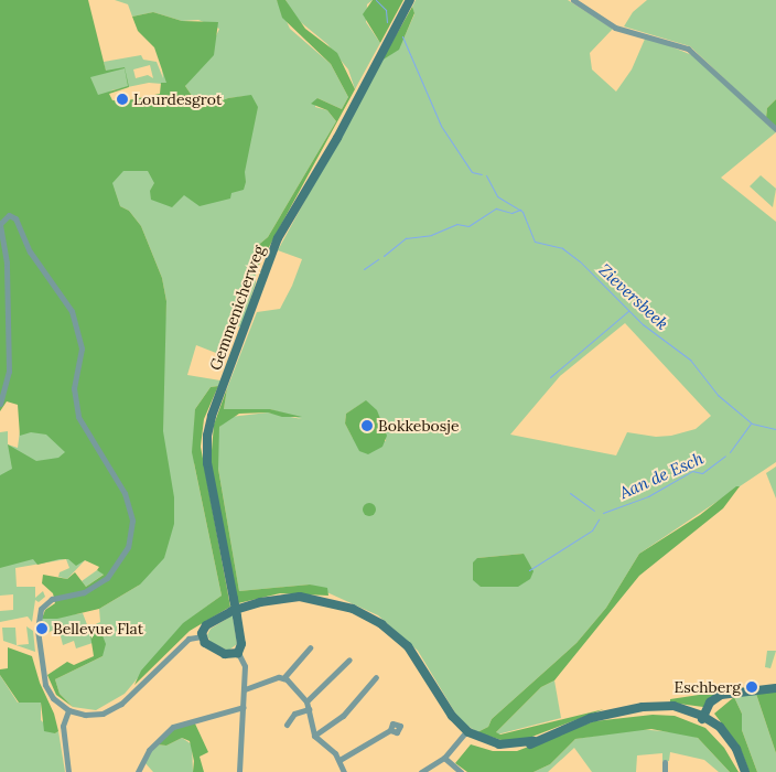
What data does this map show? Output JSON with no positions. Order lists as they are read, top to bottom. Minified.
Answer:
{"streets":{"main road":["Gemmenicherweg"]},"water":["Zieversbeek","Aan de Esch"],"places":["Lourdesgrot","Bokkebosje","Bellevue Flat","Eschberg"]}
